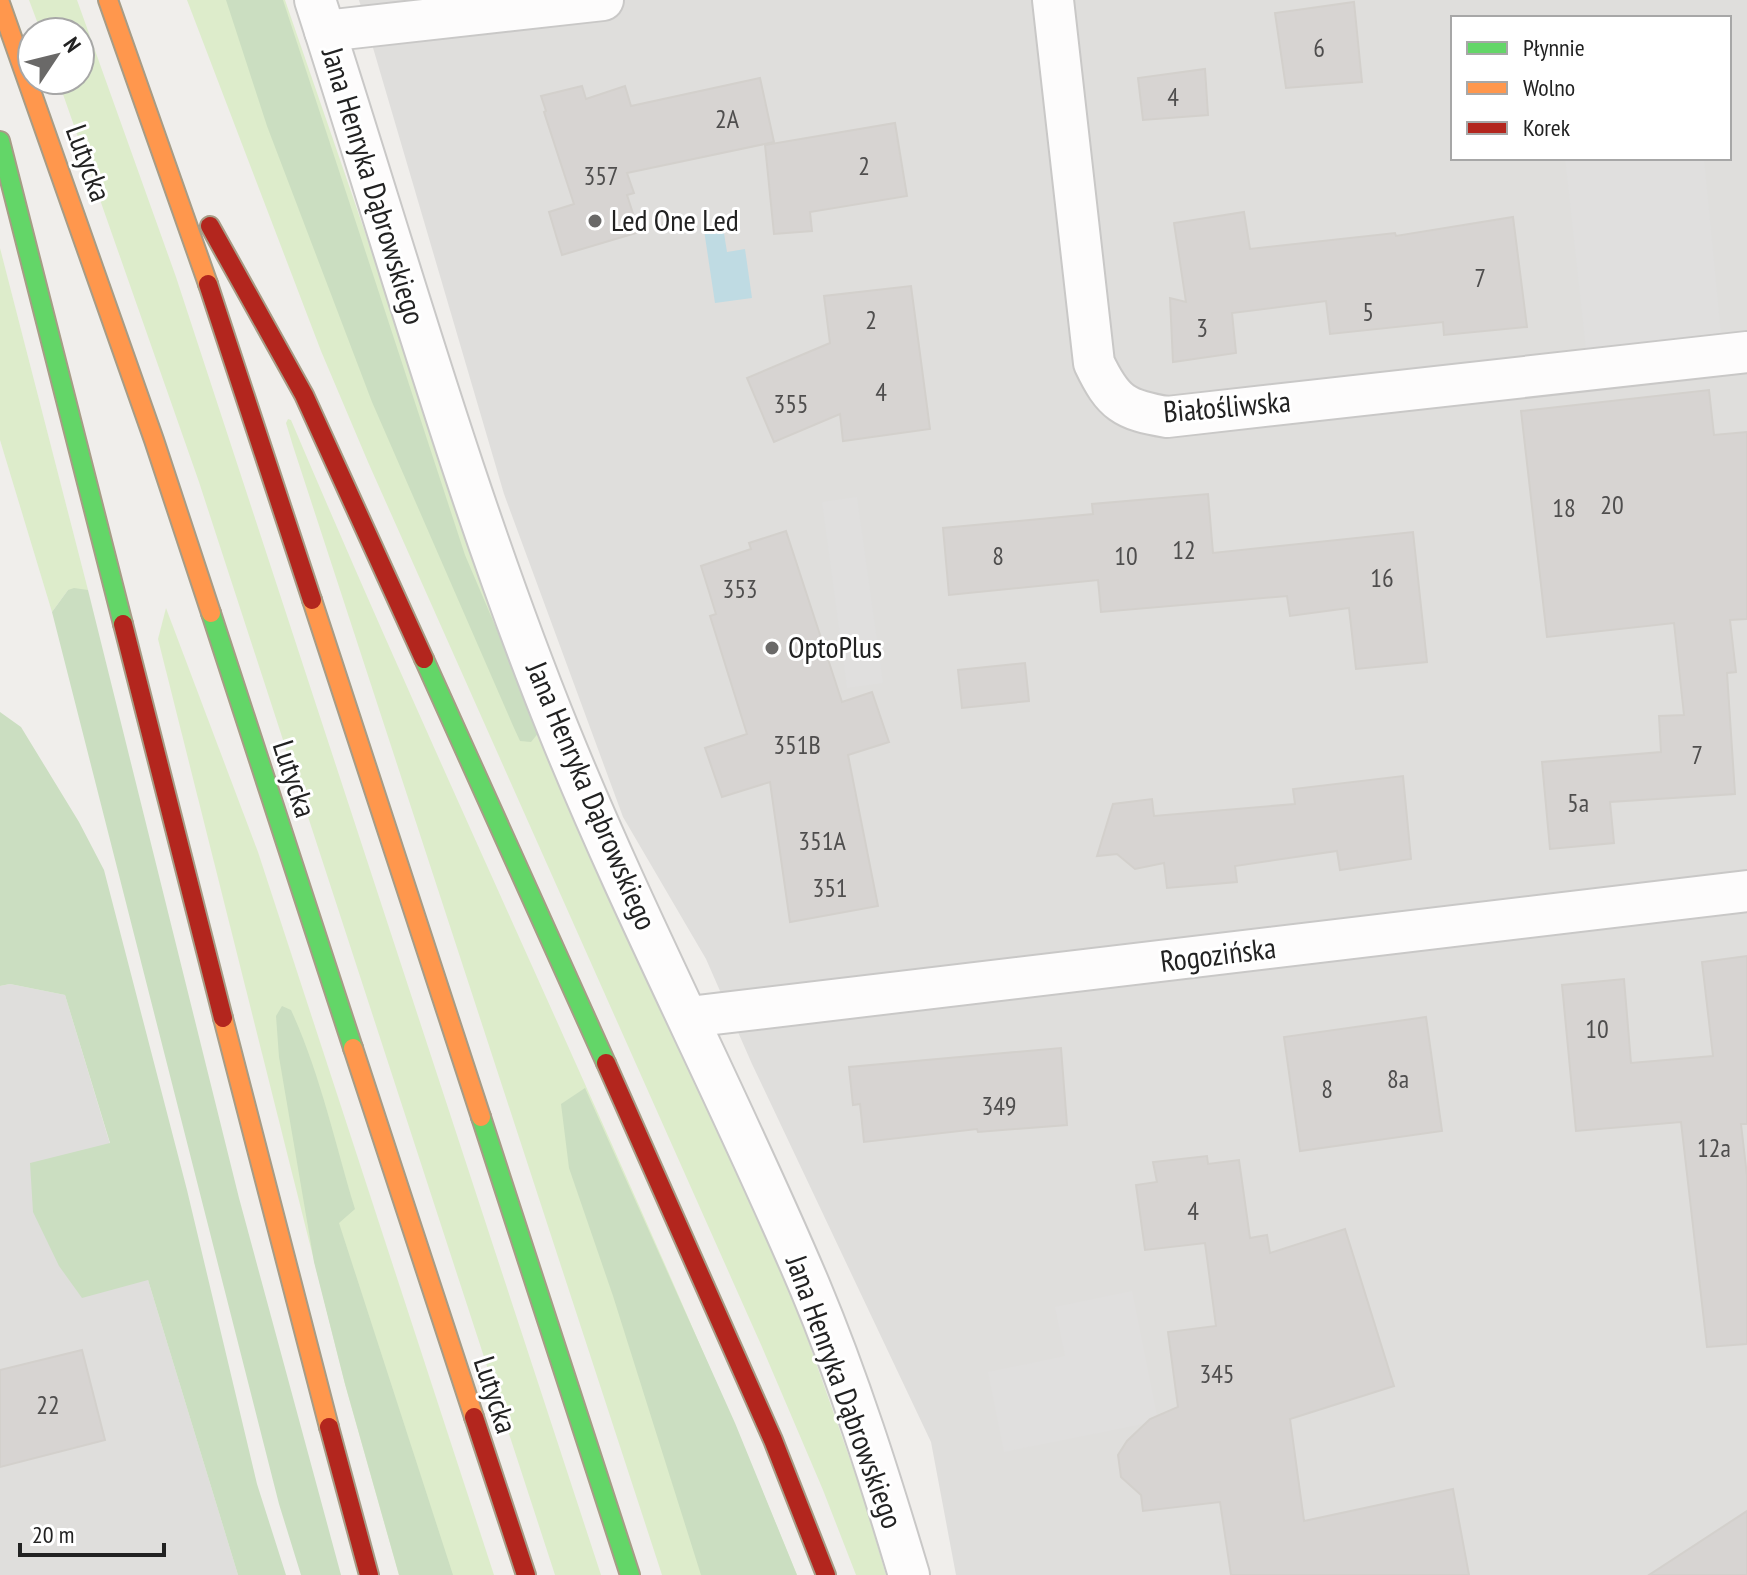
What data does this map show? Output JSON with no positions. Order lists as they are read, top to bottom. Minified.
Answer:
{"streets":{"main road":["Lutycka"],"street":["Jana Henryka Dąbrowskiego","Białośliwska","Rogozińska"]},"crossings":[["Jana Henryka Dąbrowskiego","Rogozińska"]],"places":["Led One Led","OptoPlus"],"house_numbers":["6","4","2A","2","357","7","5","2","3","4","355","20","18","12","8","10","16","353","351B","7","5a","351A","351","10","8a","8","349","12a","4","345","22"],"legend":["Płynnie","Wolno","Korek"],"scale_bar":"20 m","north":"top right"}
